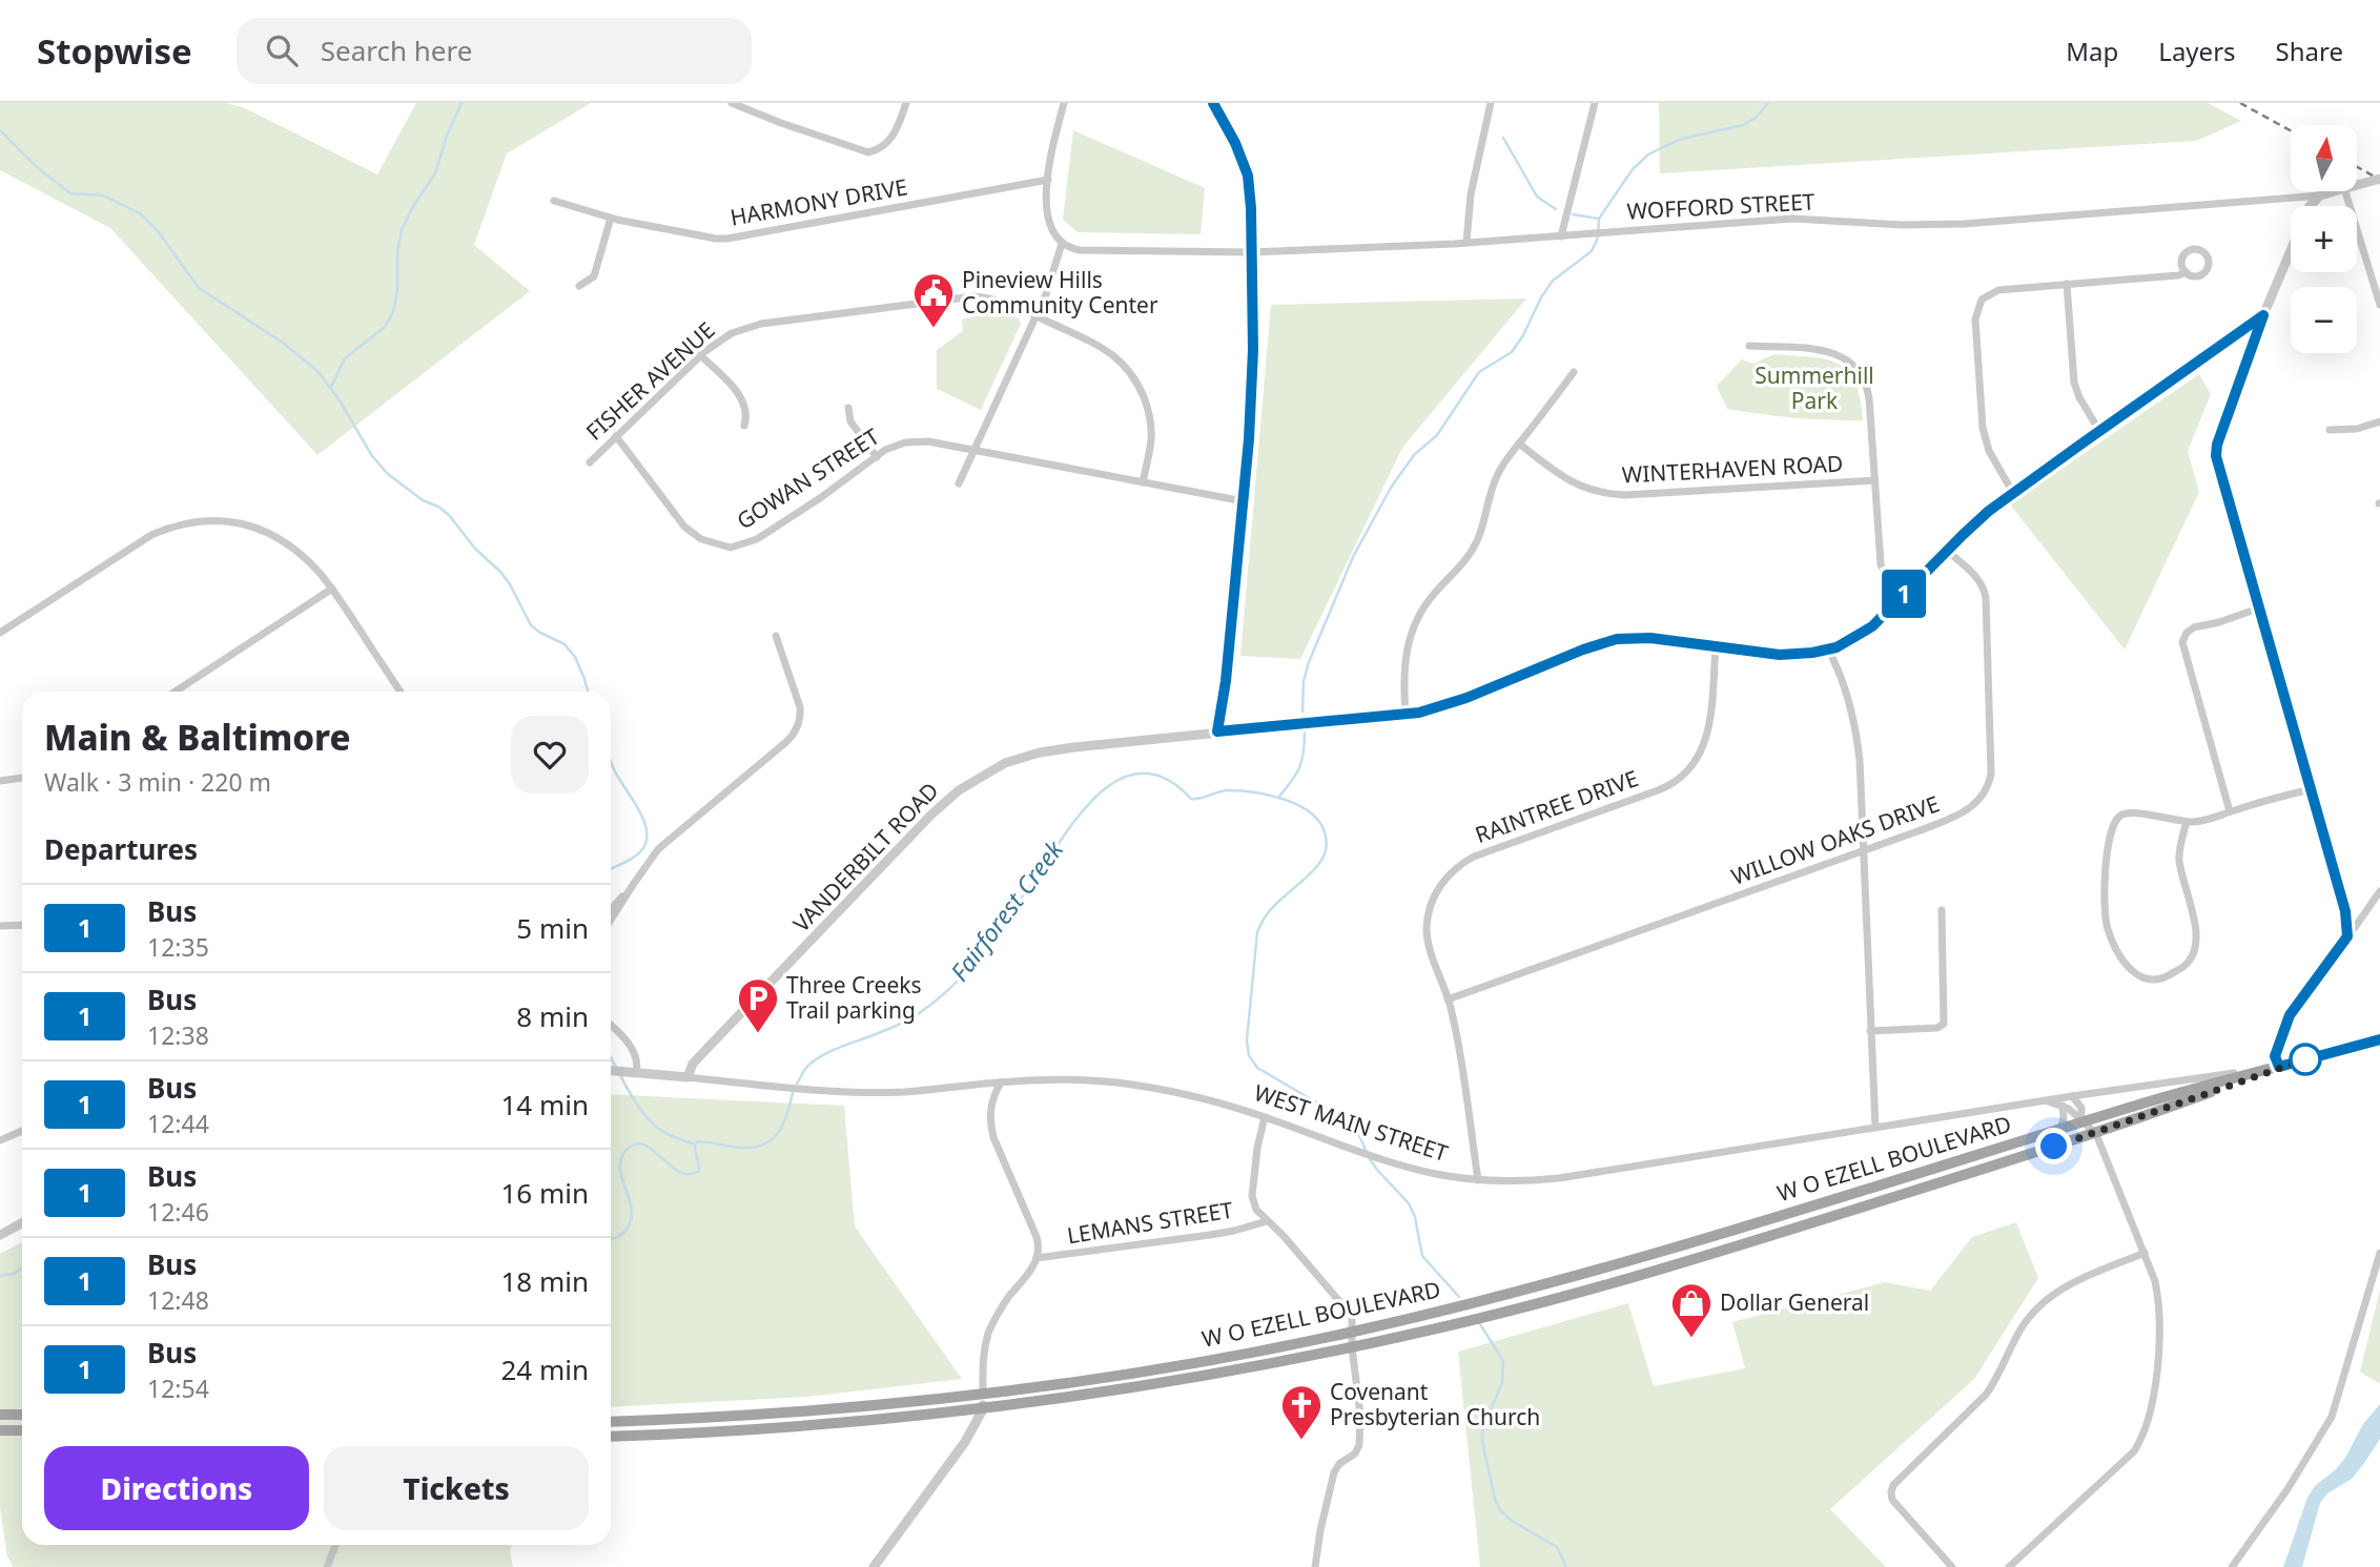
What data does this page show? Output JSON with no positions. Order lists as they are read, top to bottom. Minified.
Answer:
{"streets":{"main road":["WEST MAIN STREET","W O EZELL BOULEVARD"],"street":["HARMONY DRIVE","WOFFORD STREET","FISHER AVENUE","WINTERHAVEN ROAD","GOWAN STREET","RAINTREE DRIVE","WILLOW OAKS DRIVE","VANDERBILT ROAD","LEMANS STREET"]},"crossings":[["FISHER AVENUE","GOWAN STREET"],["RAINTREE DRIVE","WILLOW OAKS DRIVE"],["RAINTREE DRIVE","VANDERBILT ROAD"],["RAINTREE DRIVE","WEST MAIN STREET"],["WILLOW OAKS DRIVE","VANDERBILT ROAD"],["VANDERBILT ROAD","WEST MAIN STREET"],["WEST MAIN STREET","W O EZELL BOULEVARD"]],"water":["Fairforest Creek"],"parks":["Summerhill Park"],"places":{"public building":["Pineview Hills Community Center"],"parking":["Three Creeks Trail parking"],"shop":["Dollar General"],"church":["Covenant Presbyterian Church"]},"lines":["bus line 1"],"north":"top","page":{"header":"Stopwise","search":"Search here","nav":["Map","Layers","Share"],"on_map":"1","map_buttons":["+","−"],"heading":[["Main & Baltimore","Walk · 3 min · 220 m"],"Departures"],"list":[{"mark":"1","name":"Bus","note":"12:35","value":"5 min"},{"mark":"1","name":"Bus","note":"12:38","value":"8 min"},{"mark":"1","name":"Bus","note":"12:44","value":"14 min"},{"mark":"1","name":"Bus","note":"12:46","value":"16 min"},{"mark":"1","name":"Bus","note":"12:48","value":"18 min"},{"mark":"1","name":"Bus","note":"12:54","value":"24 min"}],"buttons":["Directions","Tickets"]}}
